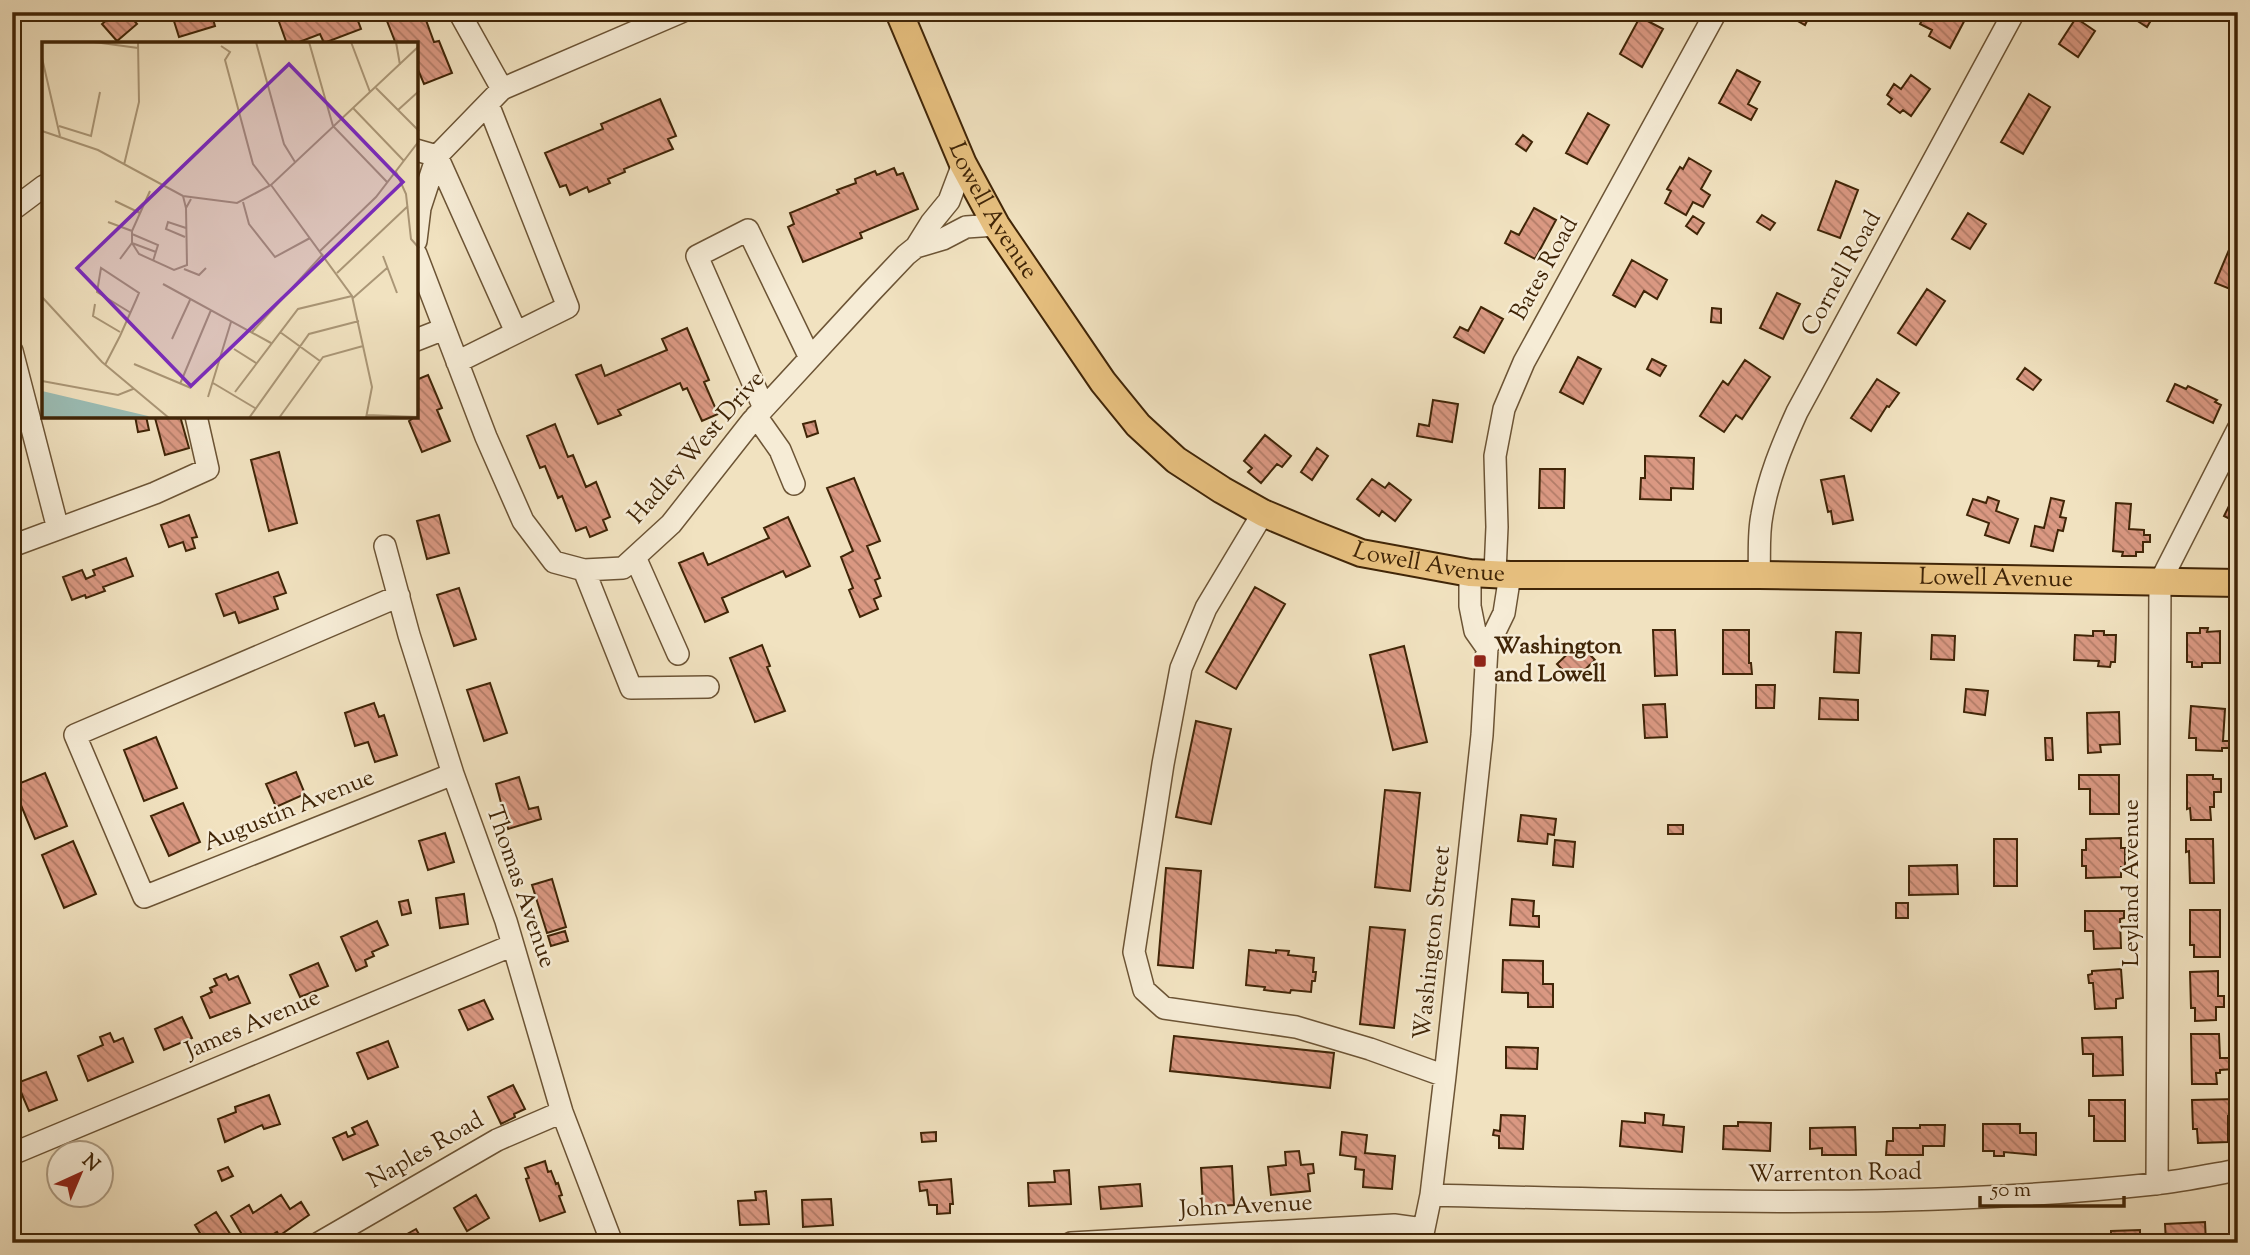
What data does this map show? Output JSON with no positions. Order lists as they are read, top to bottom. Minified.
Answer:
{"streets":{"main road":["Lowell Avenue"],"street":["Bates Road","Cornell Road","Hadley West Drive","Augustin Avenue","Leyland Avenue","Thomas Avenue","Washington Street","James Avenue","Naples Road","Warrenton Road","John Avenue"]},"crossings":[["Lowell Avenue","Bates Road"],["Lowell Avenue","Cornell Road"],["Lowell Avenue","Hadley West Drive"],["Lowell Avenue","Leyland Avenue"],["Lowell Avenue","Washington Street"],["Bates Road","Washington Street"],["Augustin Avenue","Thomas Avenue"],["Leyland Avenue","Warrenton Road"],["Thomas Avenue","James Avenue"],["Thomas Avenue","Naples Road"],["Washington Street","Warrenton Road"],["Washington Street","John Avenue"]],"places":{"transit":["Washington and Lowell"]},"scale_bar":"50 m","north":"top right"}
